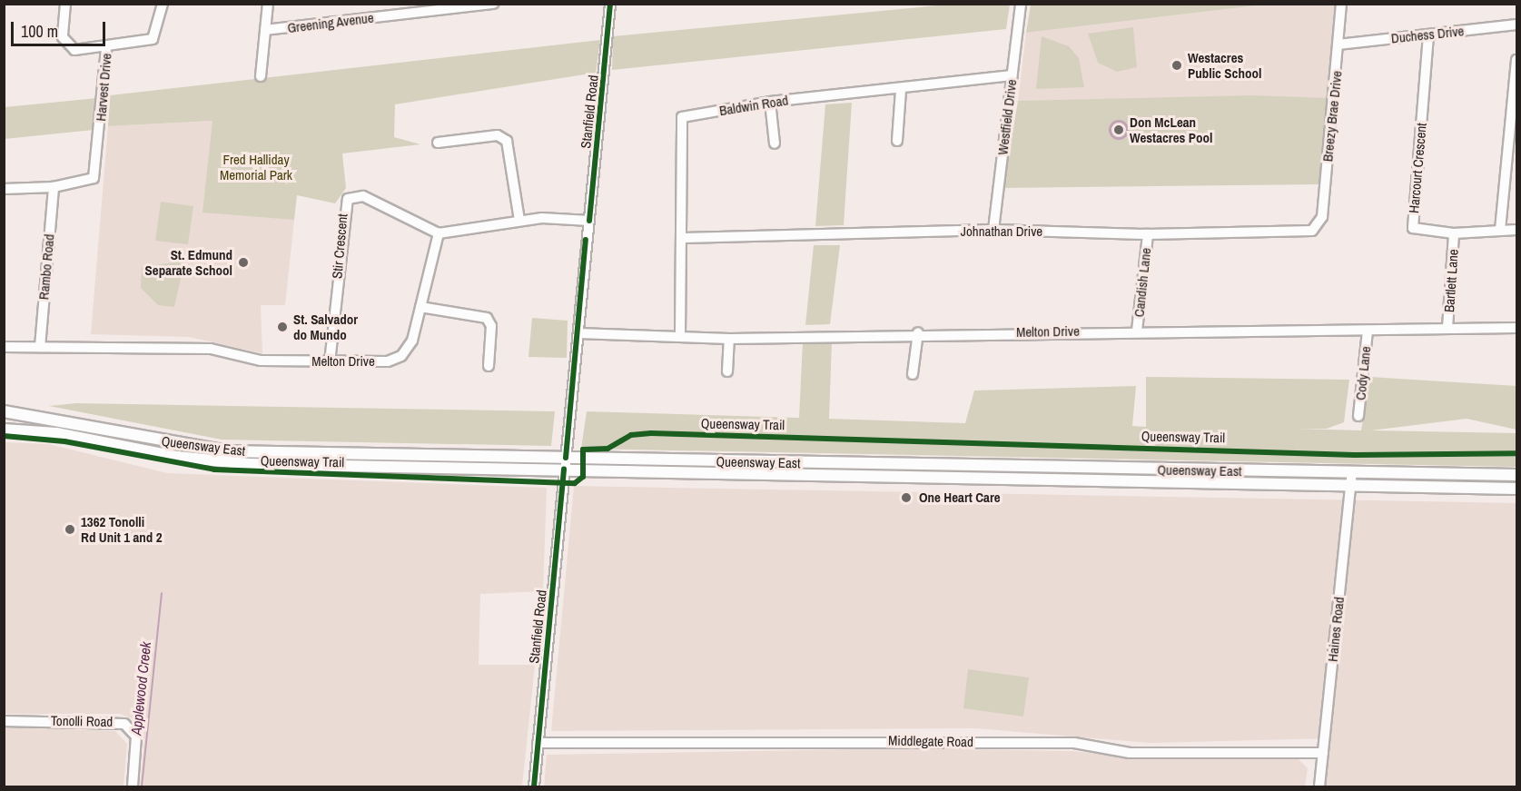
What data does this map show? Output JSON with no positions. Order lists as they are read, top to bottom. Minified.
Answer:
{"streets":{"main road":["Queensway East"],"street":["Greening Avenue","Duchess Drive","Harvest Drive","Baldwin Road","Stanfield Road","Breezy Brae Drive","Westfield Drive","Harcourt Crescent","Johnathan Drive","Stir Crescent","Rambo Road","Bartlett Lane","Candish Lane","Melton Drive","Cody Lane","Haines Road","Tonolli Road","Middlegate Road"],"cycle path":["Queensway Trail"]},"crossings":[["Duchess Drive","Breezy Brae Drive"],["Duchess Drive","Harcourt Crescent"],["Harvest Drive","Rambo Road"],["Baldwin Road","Westfield Drive"],["Baldwin Road","Johnathan Drive"],["Baldwin Road","Melton Drive"],["Stanfield Road","Melton Drive"],["Stanfield Road","Queensway East"],["Stanfield Road","Middlegate Road"],["Breezy Brae Drive","Johnathan Drive"],["Westfield Drive","Johnathan Drive"],["Harcourt Crescent","Bartlett Lane"],["Johnathan Drive","Candish Lane"],["Stir Crescent","Melton Drive"],["Rambo Road","Melton Drive"],["Bartlett Lane","Melton Drive"],["Candish Lane","Melton Drive"],["Melton Drive","Cody Lane"],["Queensway East","Haines Road"],["Haines Road","Middlegate Road"]],"water":["Applewood Creek"],"parks":["Fred Halliday Memorial Park"],"places":["Westacres Public School","Don McLean Westacres Pool","St. Edmund Separate School","St. Salvador do Mundo","One Heart Care","1362 Tonolli Rd Unit 1 and 2"],"scale_bar":"100 m"}
